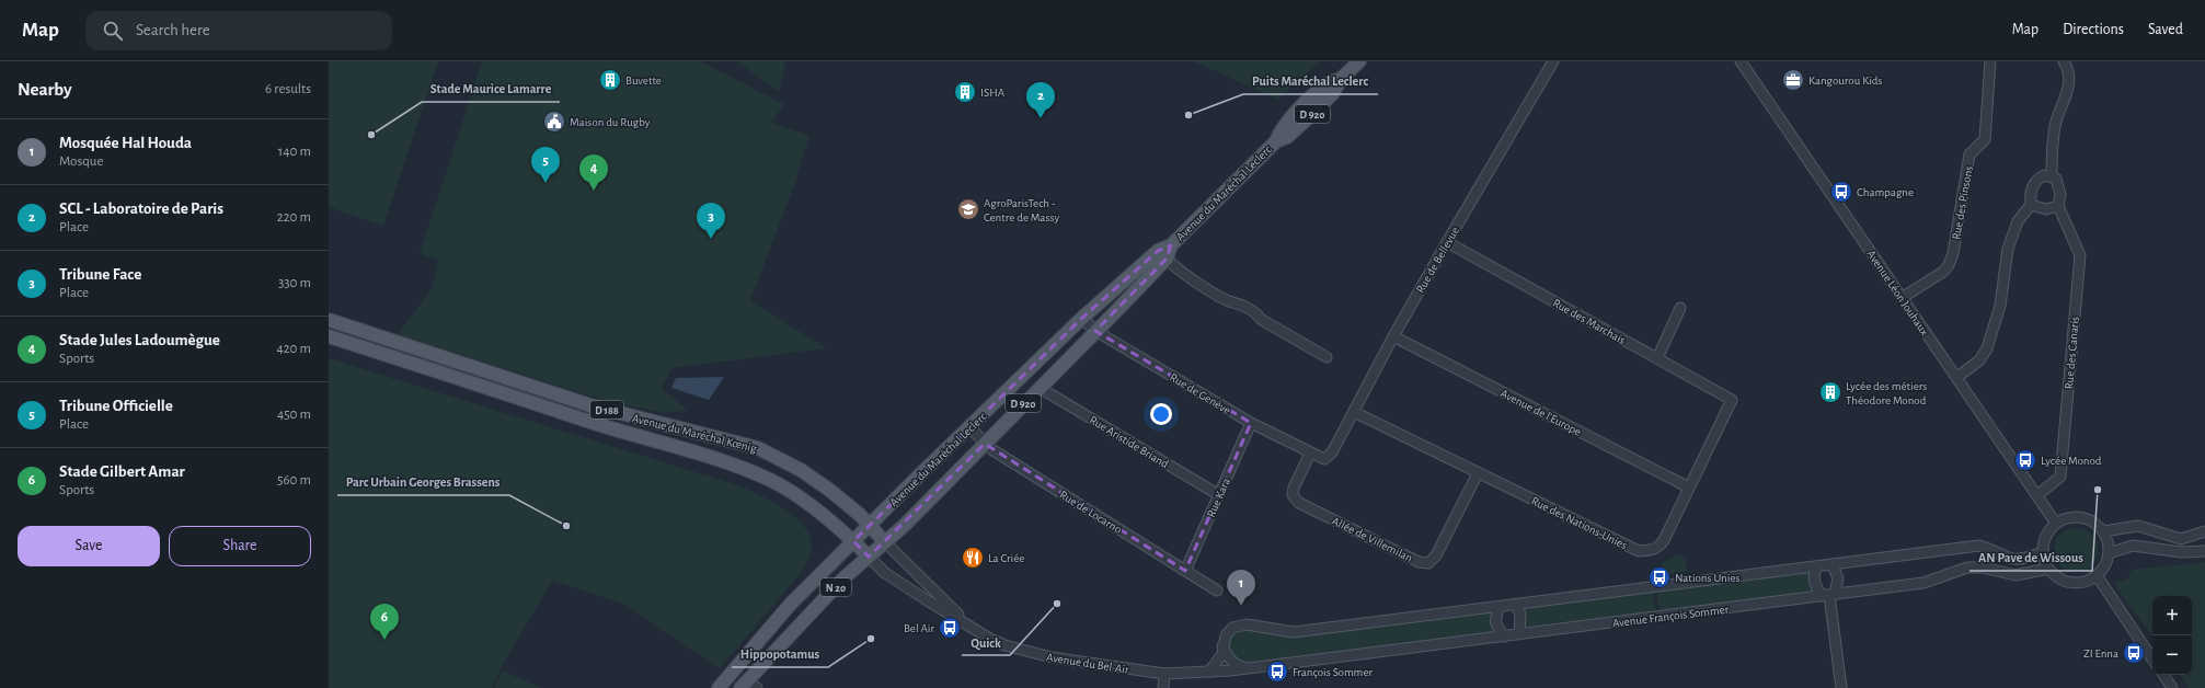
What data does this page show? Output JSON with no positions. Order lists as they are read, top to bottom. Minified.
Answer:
{"streets":{"main road":["D 920","Avenue du Maréchal Leclerc","D 188","Avenue du Maréchal Kœnig","N 20"],"street":["Rue des Pinsons","Rue de Bellevue","Avenue Léon Jouhaux","Rue des Marchais","Rue des Canaris","Rue de Genève","Avenue de l'Europe","Rue Aristide Briand","Rue Kara","Rue de Locarno","Rue des Nations-Unies","Allée de Villemilan","Avenue François Sommer","Avenue du Bel-Air"]},"crossings":[["Avenue du Maréchal Leclerc","Rue de Genève"],["Avenue du Maréchal Leclerc","Avenue du Maréchal Kœnig"],["Avenue du Maréchal Leclerc","Rue Aristide Briand"],["Avenue du Maréchal Leclerc","Rue de Locarno"],["Avenue du Maréchal Leclerc","Avenue du Bel-Air"],["Rue des Pinsons","Avenue Léon Jouhaux"],["Rue de Bellevue","Rue des Marchais"],["Rue de Bellevue","Rue de Genève"],["Rue de Bellevue","Avenue de l'Europe"],["Rue de Bellevue","Rue des Nations-Unies"],["Avenue Léon Jouhaux","Rue des Canaris"],["Avenue Léon Jouhaux","Avenue François Sommer"],["Rue des Marchais","Rue des Nations-Unies"],["Rue de Genève","Rue Kara"],["Rue de Genève","Allée de Villemilan"],["Avenue de l'Europe","Rue des Nations-Unies"],["Avenue du Maréchal Kœnig","Avenue du Bel-Air"],["Rue Aristide Briand","Rue Kara"],["Rue Kara","Rue de Locarno"],["Rue des Nations-Unies","Allée de Villemilan"]],"places":{"building":["Buvette","ISHA","Lycée des métiers Théodore Monod"],"office":["Kangourou Kids"],"other":["Puits Maréchal Leclerc","Stade Maurice Lamarre","AN Pave de Wissous","Parc Urbain Georges Brassens","Quick","Hippopotamus"],"public building":["Maison du Rugby"],"bus stop":["Champagne","Lycée Monod","Nations Unies","Bel Air","ZI Enna","François Sommer"],"school or university":["AgroParisTech - Centre de Massy"],"restaurant":["La Criée"]},"page":{"header":"Map","search":"Search here","nav":["Map","Directions","Saved"],"heading":["Nearby","6 results"],"pins":["2","5","4","3","1","6"],"list":[{"mark":"1","name":"Mosquée Hal Houda","note":"Mosque","value":"140 m"},{"mark":"2","name":"SCL - Laboratoire de Paris","note":"Place","value":"220 m"},{"mark":"3","name":"Tribune Face","note":"Place","value":"330 m"},{"mark":"4","name":"Stade Jules Ladoumègue","note":"Sports","value":"420 m"},{"mark":"5","name":"Tribune Officielle","note":"Place","value":"450 m"},{"mark":"6","name":"Stade Gilbert Amar","note":"Sports","value":"560 m"}],"buttons":["Save","Share"],"map_buttons":["+","−"]}}
